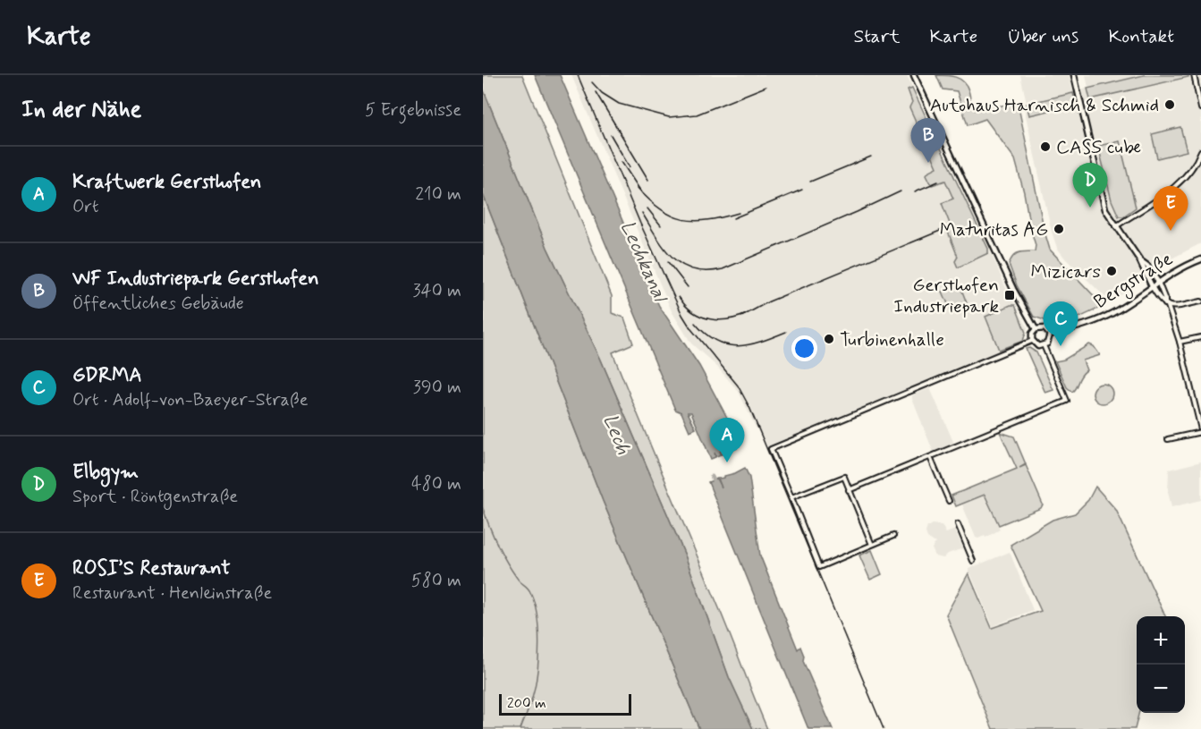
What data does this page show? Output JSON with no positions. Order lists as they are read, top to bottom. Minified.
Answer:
{"streets":{"street":["Bergstraße"]},"water":["Lechkanal","Lech"],"places":{"other":["Autohaus Harnisch & Schmid","CASS cube","Maturitas AG","Mizicars","Turbinenhalle"],"transit":["Gersthofen Industriepark"]},"scale_bar":"200 m","page":{"header":"Karte","nav":["Start","Karte","Über uns","Kontakt"],"heading":["In der Nähe","5 Ergebnisse"],"pins":["B","D","E","C","A"],"list":[{"mark":"A","name":"Kraftwerk Gersthofen","note":"Ort","value":"210 m"},{"mark":"B","name":"WF Industriepark Gersthofen","note":"Öffentliches Gebäude","value":"340 m"},{"mark":"C","name":"GDRMA","note":"Ort · Adolf-von-Baeyer-Straße","value":"390 m"},{"mark":"D","name":"Elbgym","note":"Sport · Röntgenstraße","value":"480 m"},{"mark":"E","name":"ROSI’S Restaurant","note":"Restaurant · Henleinstraße","value":"580 m"}],"map_buttons":["+","−"],"scale":"200 m"}}
